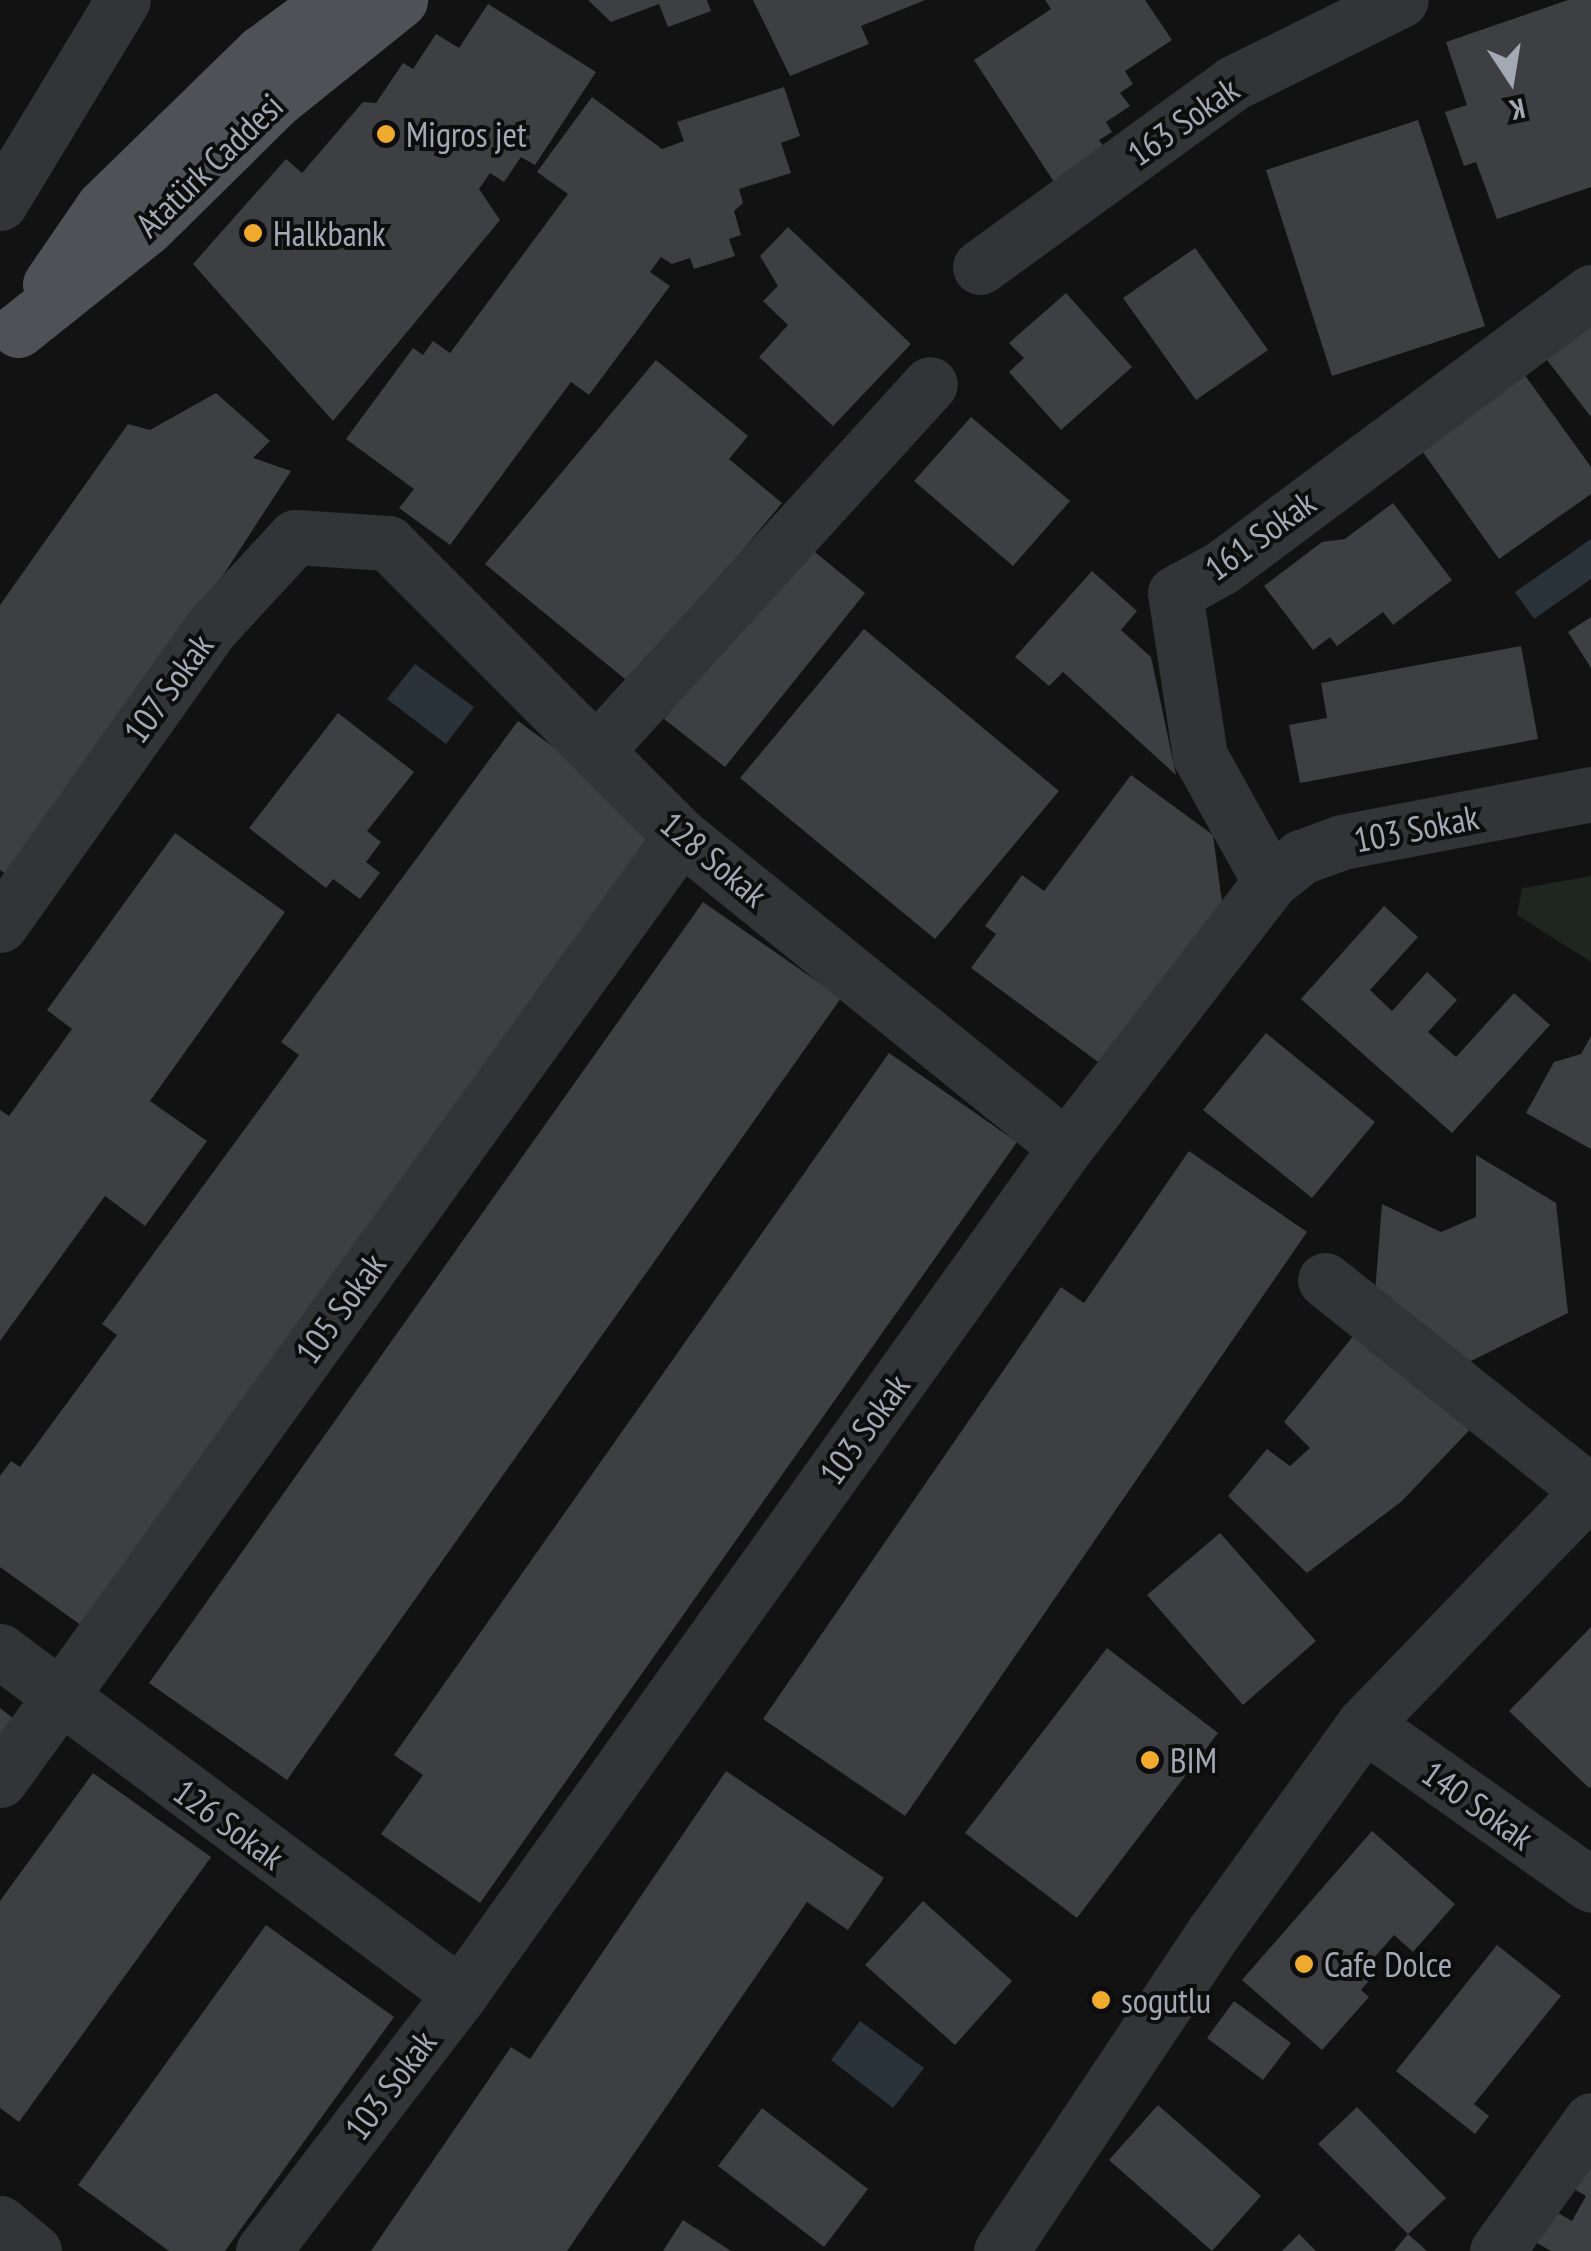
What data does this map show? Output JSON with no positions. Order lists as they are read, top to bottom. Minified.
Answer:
{"streets":{"main road":["Atatürk Caddesi"],"street":["163 Sokak","161 Sokak","107 Sokak","103 Sokak","128 Sokak","105 Sokak","140 Sokak","126 Sokak"]},"crossings":[["161 Sokak","103 Sokak"],["107 Sokak","128 Sokak"],["103 Sokak","128 Sokak"],["103 Sokak","126 Sokak"],["128 Sokak","105 Sokak"],["105 Sokak","126 Sokak"]],"places":["Migros jet","Halkbank","BIM","Cafe Dolce","sogutlu"],"north":"bottom"}
